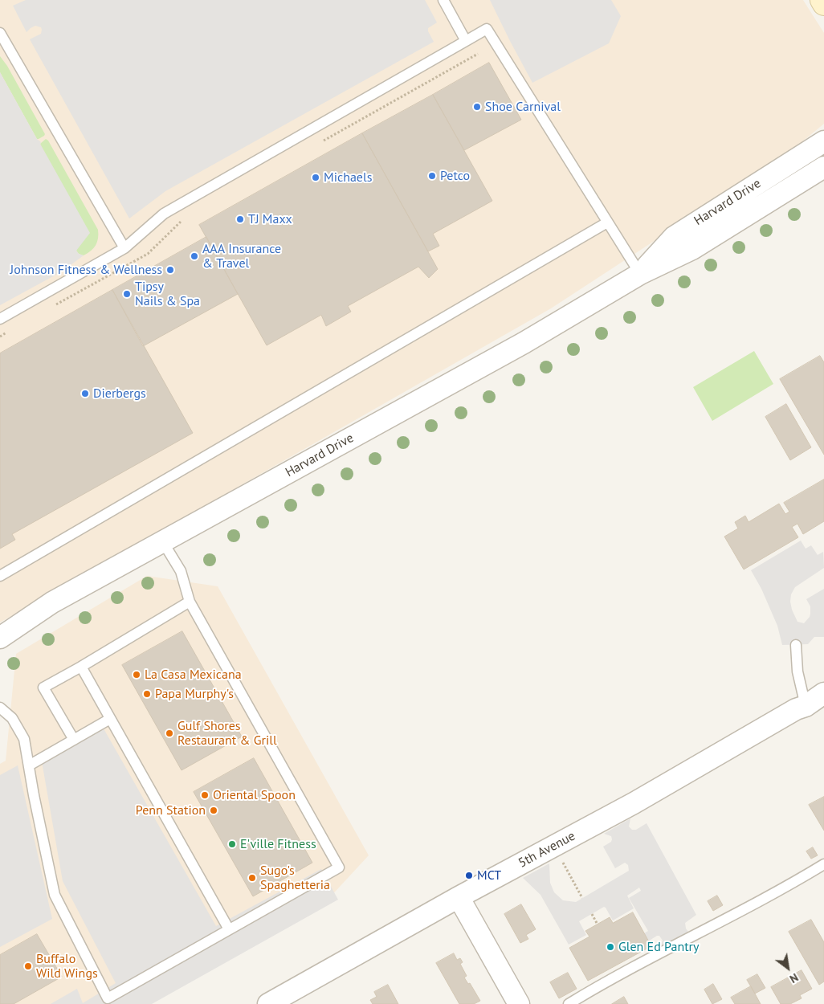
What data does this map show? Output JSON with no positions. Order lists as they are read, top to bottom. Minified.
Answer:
{"streets":{"street":["Harvard Drive","5th Avenue"]},"places":["Shoe Carnival","Petco","Michaels","TJ Maxx","AAA Insurance & Travel","Johnson Fitness & Wellness","Tipsy Nails & Spa","Dierbergs","La Casa Mexicana","Papa Murphy's","Gulf Shores Restaurant & Grill","Oriental Spoon","Penn Station","E'ville Fitness","MCT","Sugo's Spaghetteria","Glen Ed Pantry","Buffalo Wild Wings"],"north":"bottom right"}
